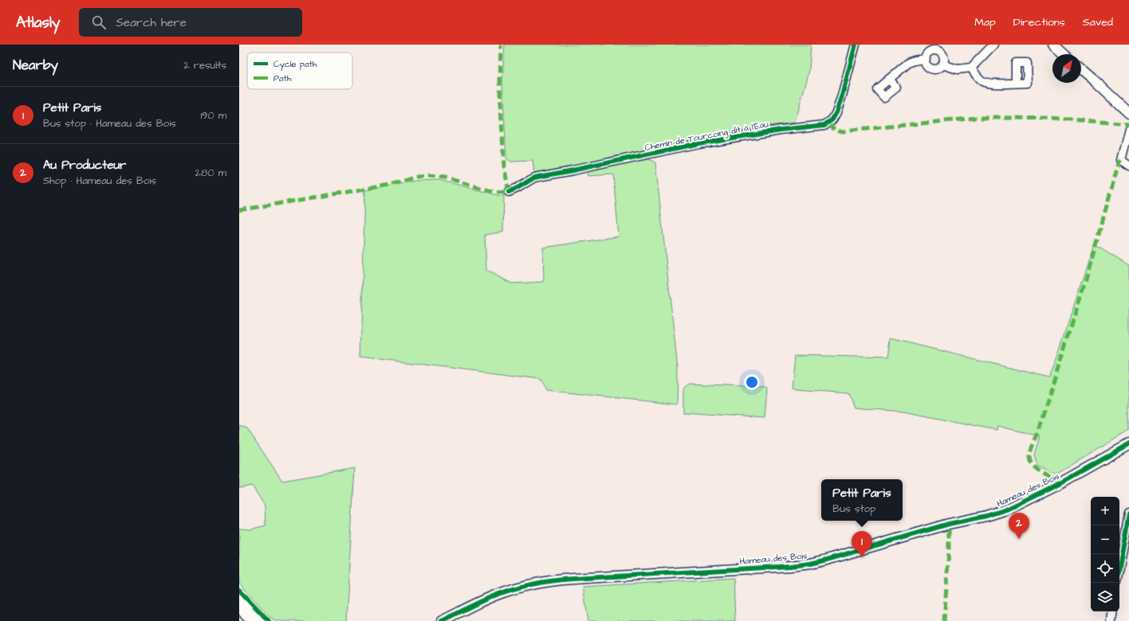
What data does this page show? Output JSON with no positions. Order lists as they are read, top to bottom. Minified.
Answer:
{"streets":{"street":["Chemin de Tourcoing dit à l'Eau","Hameau des Bois"]},"legend":["Cycle path","Path"],"north":"top right","page":{"header":"Atlasly","search":"Search here","nav":["Map","Directions","Saved"],"heading":["Nearby","2 results"],"list":[{"mark":"1","name":"Petit Paris","note":"Bus stop · Hameau des Bois","value":"190 m"},{"mark":"2","name":"Au Producteur","note":"Shop · Hameau des Bois","value":"280 m"}],"popup":["Petit Paris","Bus stop"],"map_buttons":["+","−"],"pins":["2","1"]}}
